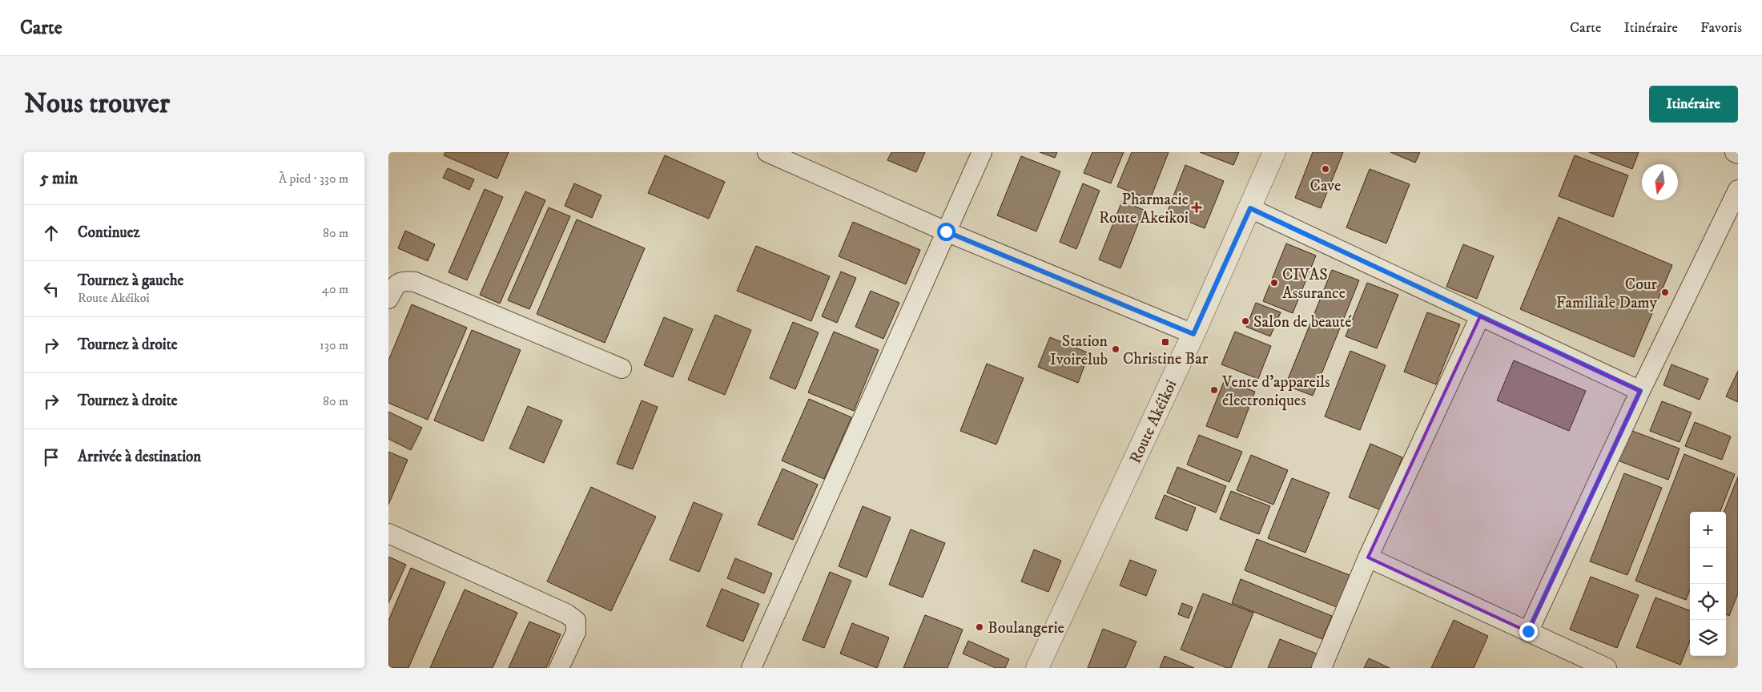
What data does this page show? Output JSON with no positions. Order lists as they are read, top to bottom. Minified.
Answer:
{"streets":{"street":["Route Akéikoi"]},"places":{"other":["Cave","CIVAS Assurance","Cour Familiale Damy","Salon de beauté","Station Ivoirelub","Vente d'appareils électroniques","Boulangerie"],"health":["Pharmacie Route Akeikoi"],"transit":["Christine Bar"]},"north":"bottom","page":{"header":"Carte","nav":["Carte","Itinéraire","Favoris"],"buttons":"Itinéraire","title":"Nous trouver","heading":["5 min","À pied · 330 m"],"list":[["Continuez","80 m"],["Tournez à gauche","Route Akéikoi","40 m"],["Tournez à droite","130 m"],["Tournez à droite","80 m"],"Arrivée à destination"],"map_buttons":["+","−"]}}
